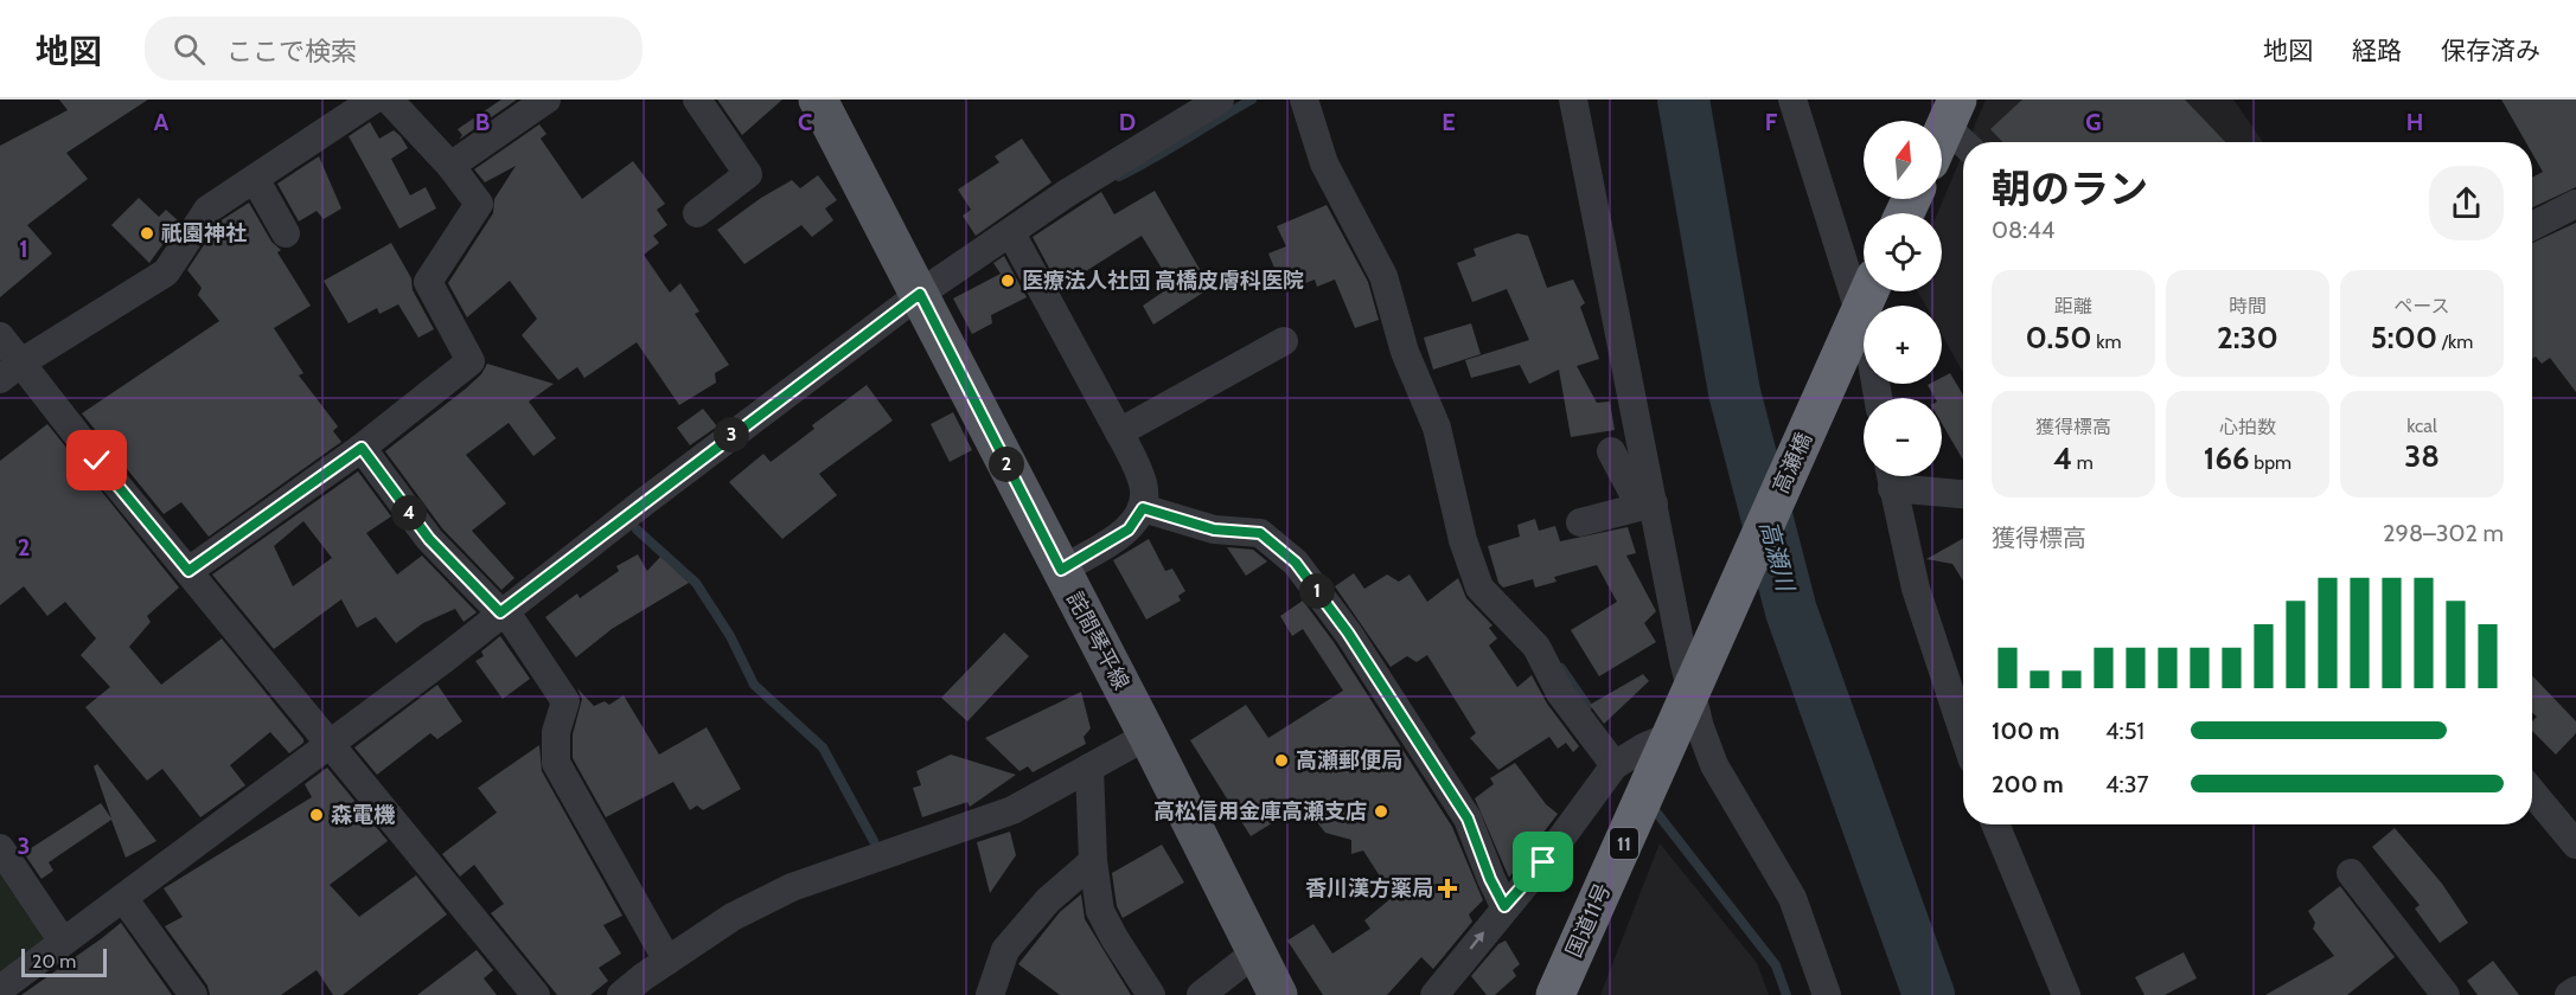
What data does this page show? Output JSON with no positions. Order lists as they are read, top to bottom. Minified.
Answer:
{"streets":{"highway":["高瀬橋","11","国道11号"],"main road":["詫間琴平線"]},"crossings":[["高瀬橋","11"],["高瀬橋","国道11号"]],"water":["高瀬川"],"places":{"other":["祇園神社","医療法人社団 高橋皮膚科医院","高瀬郵便局","高松信用金庫高瀬支店","森電機"],"health":["香川漢方薬局"]},"scale_bar":"20 m","north":"top","page":{"header":"地図","search":"ここで検索","nav":["地図","経路","保存済み"],"map_buttons":["+","−"],"heading":["朝のラン","08:44"],"stats":[["距離","0.50 km"],["時間","2:30"],["ペース","5:00 /km"],["獲得標高","4 m"],["心拍数","166 bpm"],["kcal","38"]],"pins":["3","2","4","1"],"chart":["獲得標高","298–302 m"],"list":[{"name":"100 m","note":"4:51"},{"name":"200 m","note":"4:37"}],"scale":"20 m"},"grid":{"columns":["A","B","C","D","E","F","G","H"],"rows":["1","2","3"]}}
